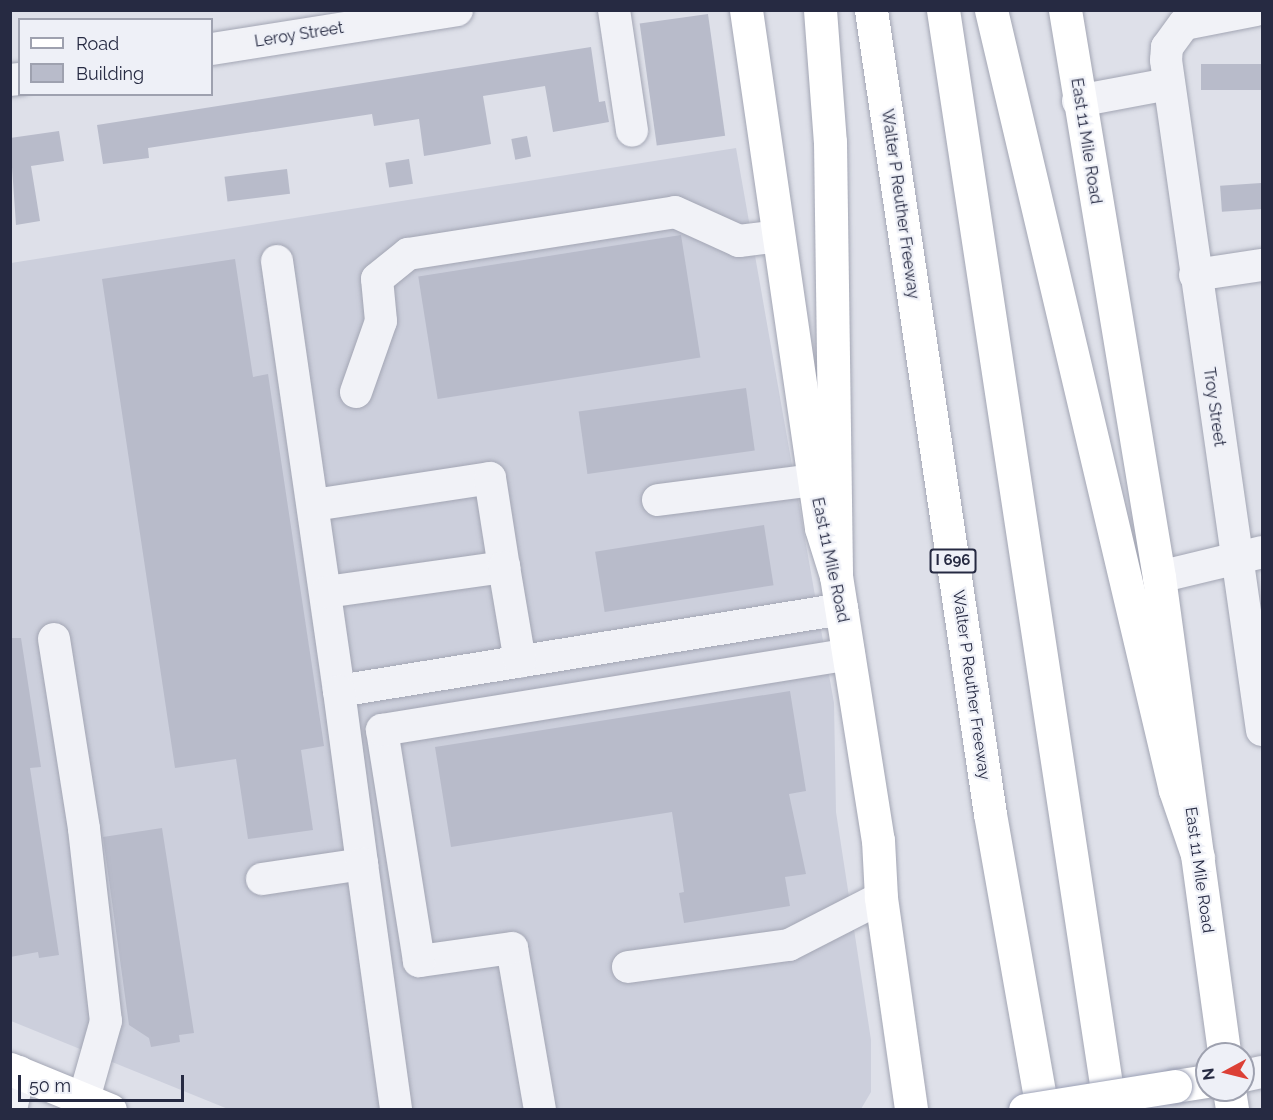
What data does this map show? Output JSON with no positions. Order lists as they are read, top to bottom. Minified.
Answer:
{"streets":{"main road":["East 11 Mile Road","Walter P Reuther Freeway","I 696"],"street":["Leroy Street","Troy Street"]},"legend":["Road","Building"],"scale_bar":"50 m","north":"left"}
